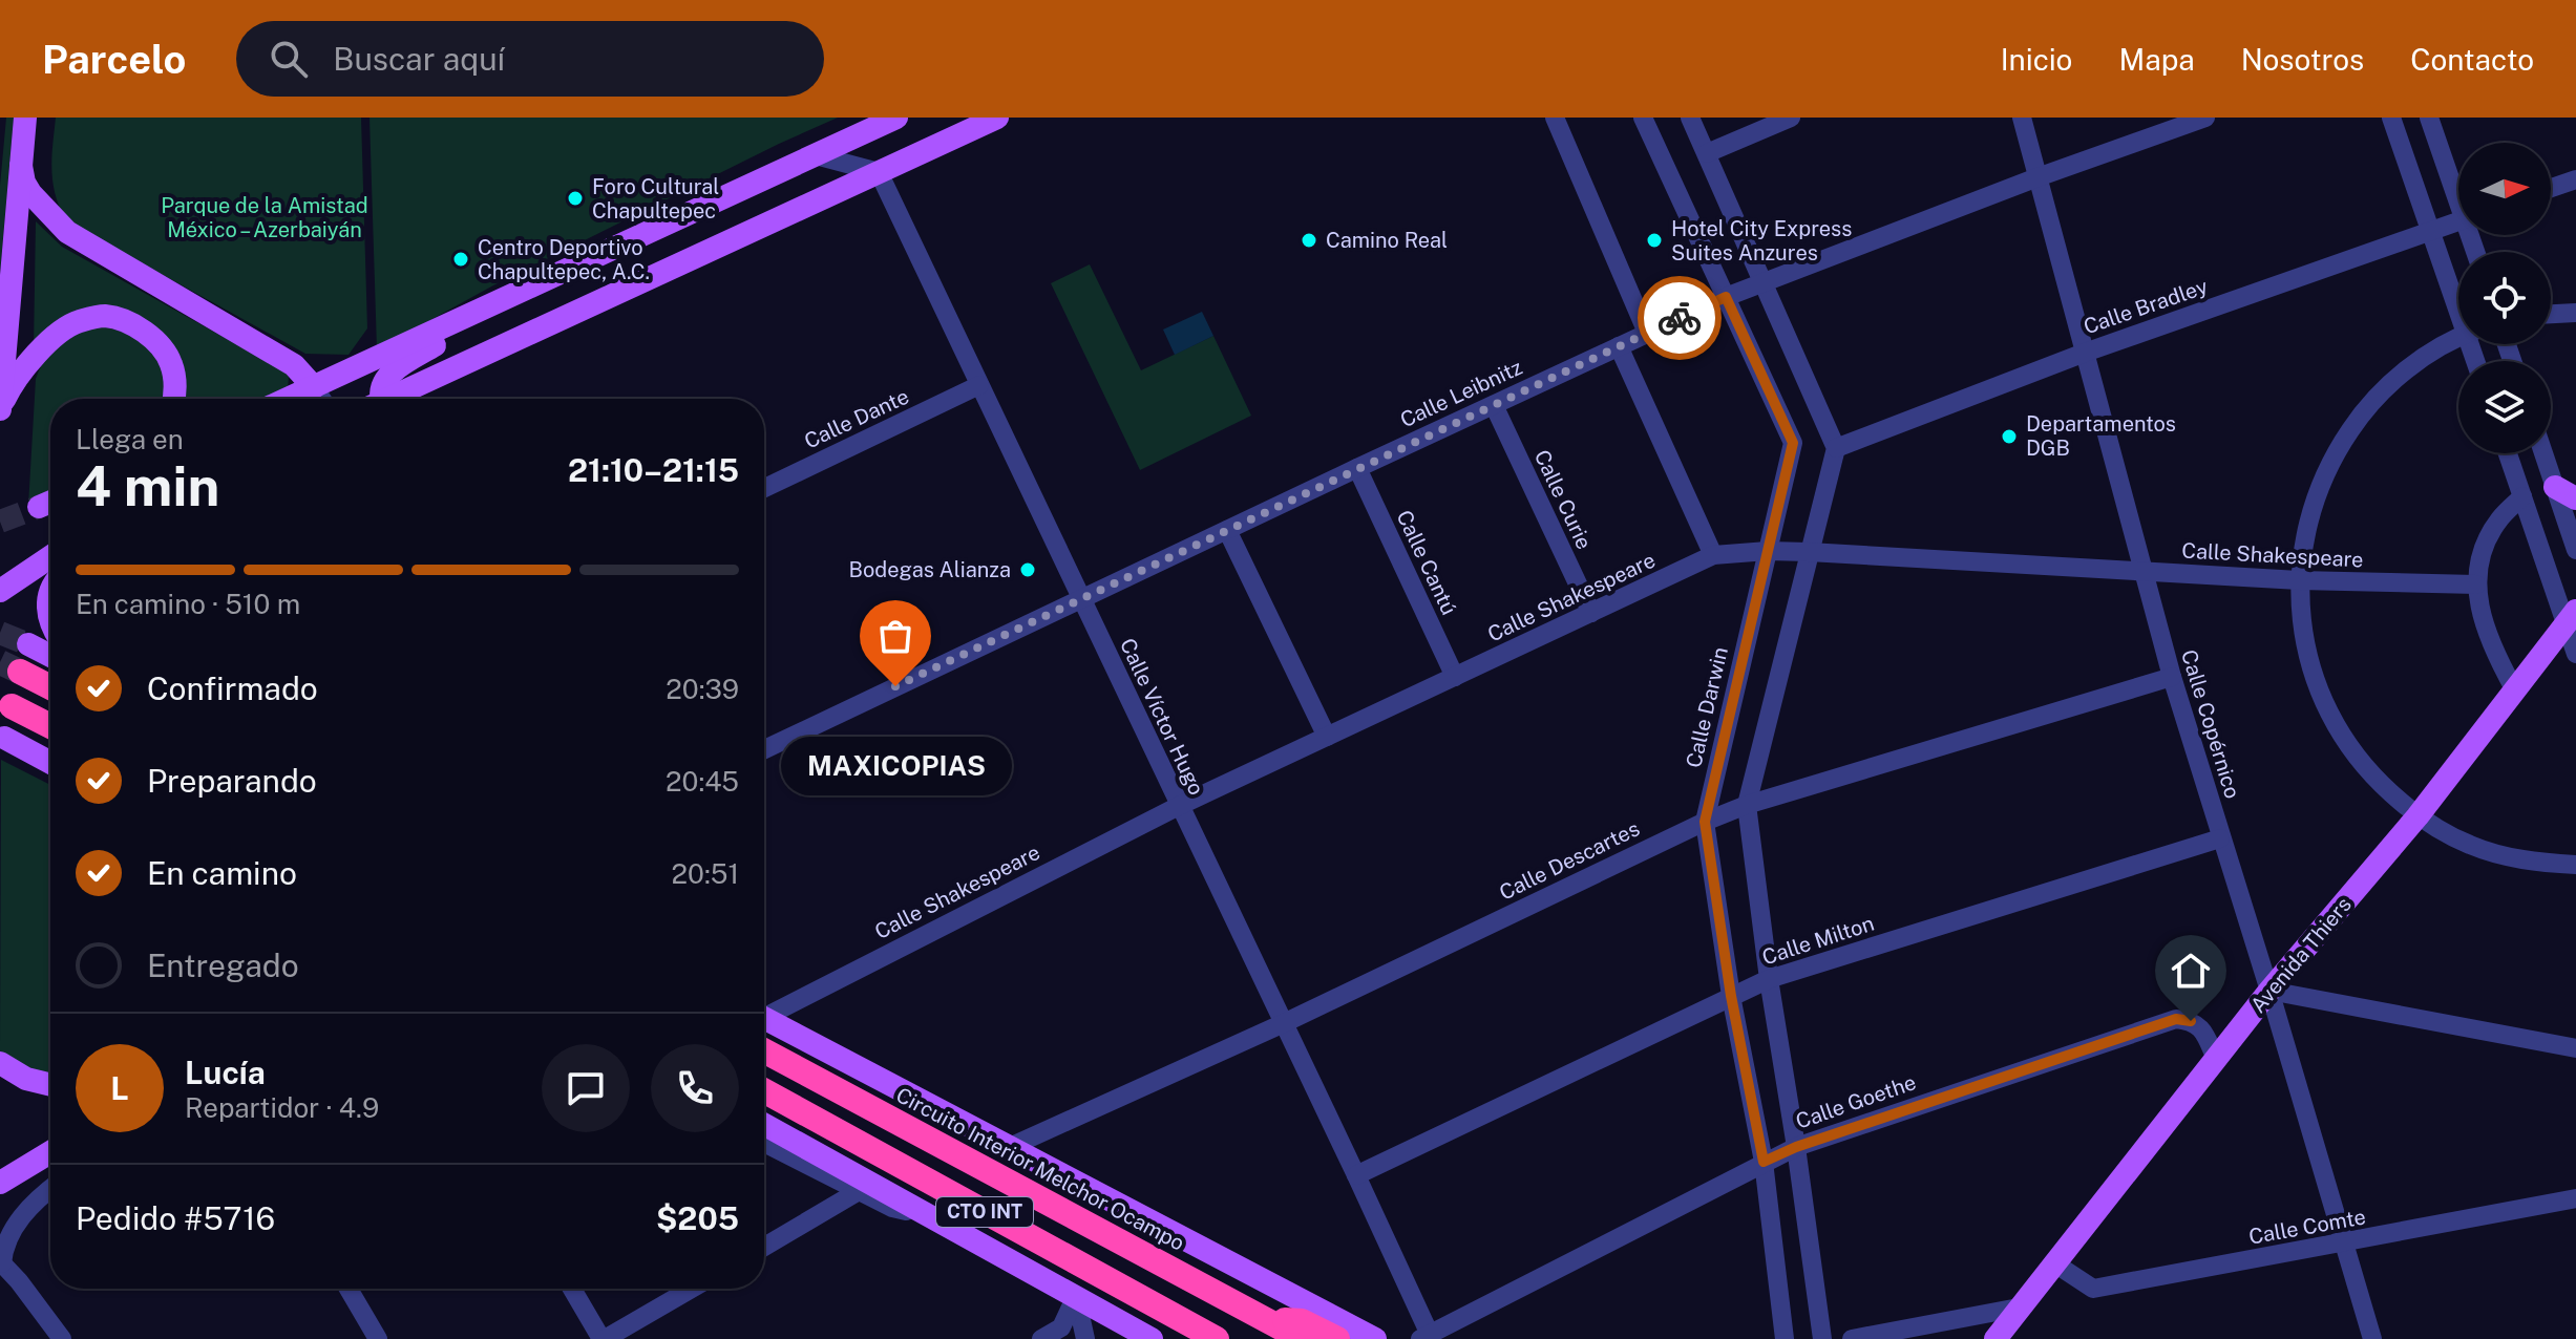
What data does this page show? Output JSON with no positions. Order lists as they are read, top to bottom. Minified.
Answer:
{"streets":{"highway":["Circuito Interior Melchor Ocampo","CTO INT"],"main road":["Avenida Thiers"],"street":["Calle Bradley","Calle Leibnitz","Calle Dante","Calle Curie","Calle Shakespeare","Calle Cantú","Calle Darwin","Calle Víctor Hugo","Calle Copérnico","Calle Descartes","Calle Milton","Calle Goethe","Calle Comte"]},"crossings":[["Calle Bradley","Calle Copérnico"],["Calle Leibnitz","Calle Curie"],["Calle Leibnitz","Calle Cantú"],["Calle Leibnitz","Calle Darwin"],["Calle Leibnitz","Calle Víctor Hugo"],["Calle Leibnitz","Calle Copérnico"],["Calle Dante","Calle Víctor Hugo"],["Calle Curie","Calle Shakespeare"],["Calle Shakespeare","Calle Cantú"],["Calle Shakespeare","Calle Darwin"],["Calle Shakespeare","Calle Víctor Hugo"],["Calle Shakespeare","Calle Copérnico"],["Calle Darwin","Calle Descartes"],["Calle Darwin","Calle Milton"],["Calle Darwin","Calle Goethe"],["Calle Víctor Hugo","Calle Descartes"],["Calle Víctor Hugo","Calle Milton"],["Calle Víctor Hugo","Calle Goethe"],["Calle Copérnico","Calle Descartes"],["Calle Copérnico","Calle Milton"],["Calle Copérnico","Avenida Thiers"],["Calle Copérnico","Calle Comte"],["Avenida Thiers","Calle Goethe"],["Avenida Thiers","Calle Comte"]],"parks":["Parque de la Amistad México – Azerbaiyán"],"places":["Foro Cultural Chapultepec","Camino Real","Hotel City Express Suites Anzures","Centro Deportivo Chapultepec, A.C.","Departamentos DGB","Bodegas Alianza","MAXICOPIAS"],"north":"right","page":{"header":"Parcelo","search":"Buscar aquí","nav":["Inicio","Mapa","Nosotros","Contacto"],"heading":["4 min","Llega en","21:10–21:15"],"panel":["Lucía","Repartidor · 4.9","Pedido #5716","$205"],"bar":"En camino · 510 m","list":[["Confirmado","20:39"],["Preparando","20:45"],["En camino","20:51"],"Entregado"],"bubble":"MAXICOPIAS","round":"L"}}
